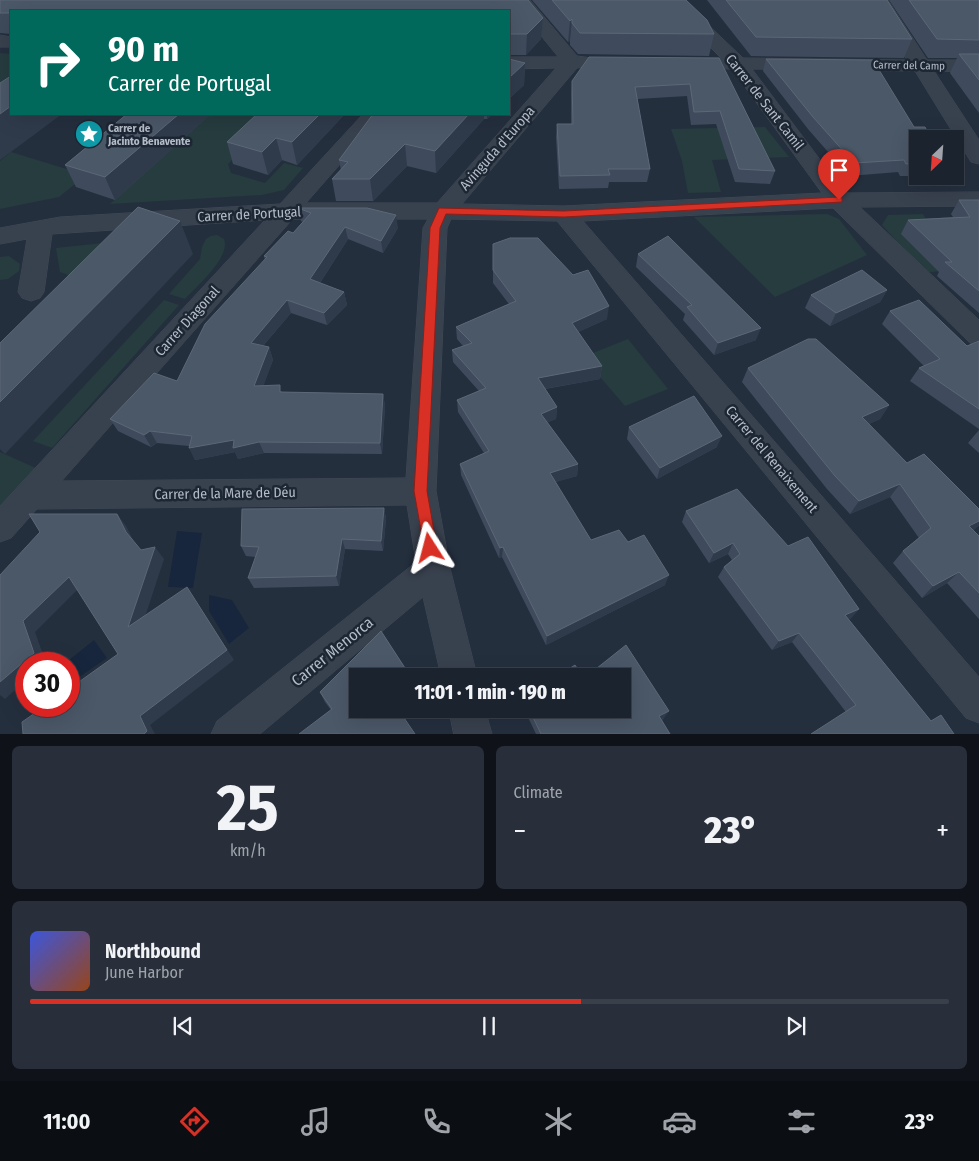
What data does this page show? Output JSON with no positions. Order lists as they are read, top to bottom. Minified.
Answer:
{"streets":{"street":["Carrer del Camp","Carrer de Sant Camil","Avinguda d'Europa","Carrer de Portugal","Carrer Diagonal","Carrer del Renaixement","Carrer de la Mare de Déu","Carrer Menorca"]},"crossings":[["Carrer del Camp","Carrer de Sant Camil"],["Carrer de Sant Camil","Carrer de Portugal"],["Avinguda d'Europa","Carrer de Portugal"],["Avinguda d'Europa","Carrer de la Mare de Déu"],["Avinguda d'Europa","Carrer Menorca"],["Carrer de Portugal","Carrer Diagonal"],["Carrer de Portugal","Carrer del Renaixement"],["Carrer Diagonal","Carrer de la Mare de Déu"]],"places":{"place":["Carrer de Jacinto Benavente"]},"north":"bottom left","page":{"turn":["90 m","Carrer de Portugal"],"limit":"30","trip":"11:01 · 1 min · 190 m","tile":[["25","km/h"],"Climate"],"heat":["−","23°","+"],"song":["Northbound","June Harbor"],"tabs":["11:00","23°"]}}
